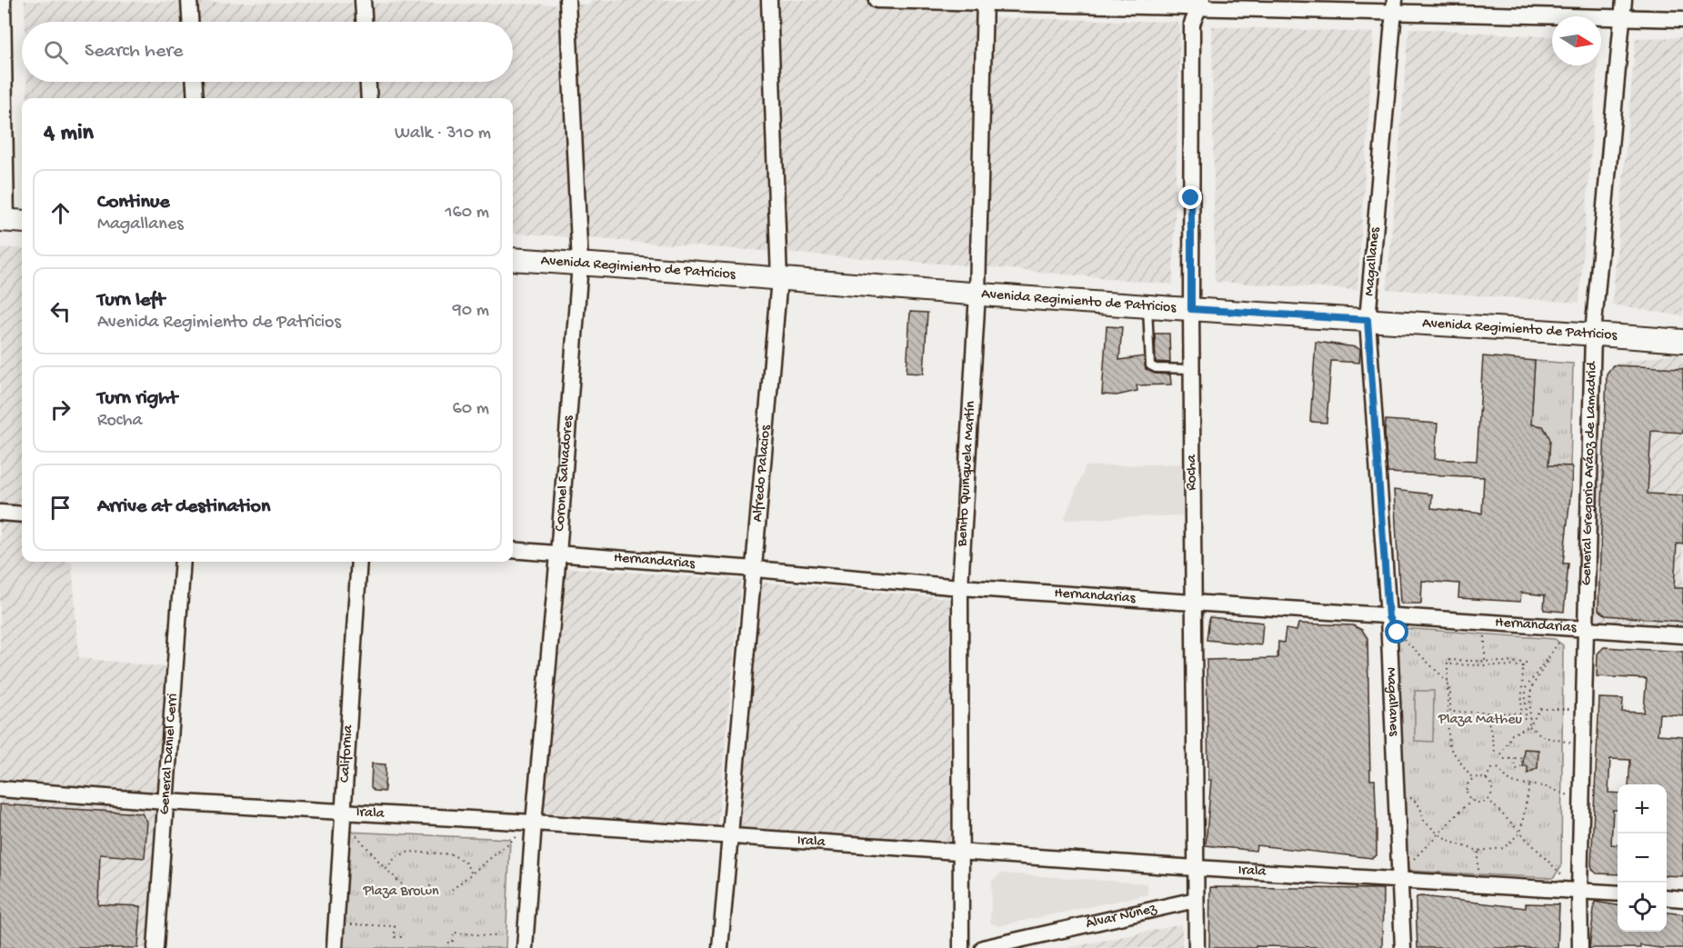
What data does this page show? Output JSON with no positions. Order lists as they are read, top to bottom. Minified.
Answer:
{"streets":{"main road":["Avenida Regimiento de Patricios"],"street":["Magallanes","Rocha","Benito Quinquela Martín","General Gregorio Aráoz de Lamadrid","Coronel Salvadores","Alfredo Palacios","Hernandarias","General Daniel Cerri","California","Irala","Álvar Núñez"]},"crossings":[["Magallanes","Avenida Regimiento de Patricios"],["Magallanes","Hernandarias"],["Magallanes","Irala"],["Avenida Regimiento de Patricios","Rocha"],["Avenida Regimiento de Patricios","Benito Quinquela Martín"],["Avenida Regimiento de Patricios","General Gregorio Aráoz de Lamadrid"],["Avenida Regimiento de Patricios","Coronel Salvadores"],["Avenida Regimiento de Patricios","Alfredo Palacios"],["Rocha","Hernandarias"],["Rocha","Irala"],["Rocha","Álvar Núñez"],["Benito Quinquela Martín","Hernandarias"],["Benito Quinquela Martín","Irala"],["General Gregorio Aráoz de Lamadrid","Hernandarias"],["General Gregorio Aráoz de Lamadrid","Irala"],["Coronel Salvadores","Hernandarias"],["Coronel Salvadores","Irala"],["Alfredo Palacios","Hernandarias"],["Alfredo Palacios","Irala"],["General Daniel Cerri","Irala"],["California","Irala"]],"parks":["Plaza Matheu","Plaza Brown"],"north":"right","page":{"search":"Search here","heading":["4 min","Walk · 310 m"],"list":[["Continue","Magallanes","160 m"],["Turn left","Avenida Regimiento de Patricios","90 m"],["Turn right","Rocha","60 m"],"Arrive at destination"],"map_buttons":["+","−"]}}
